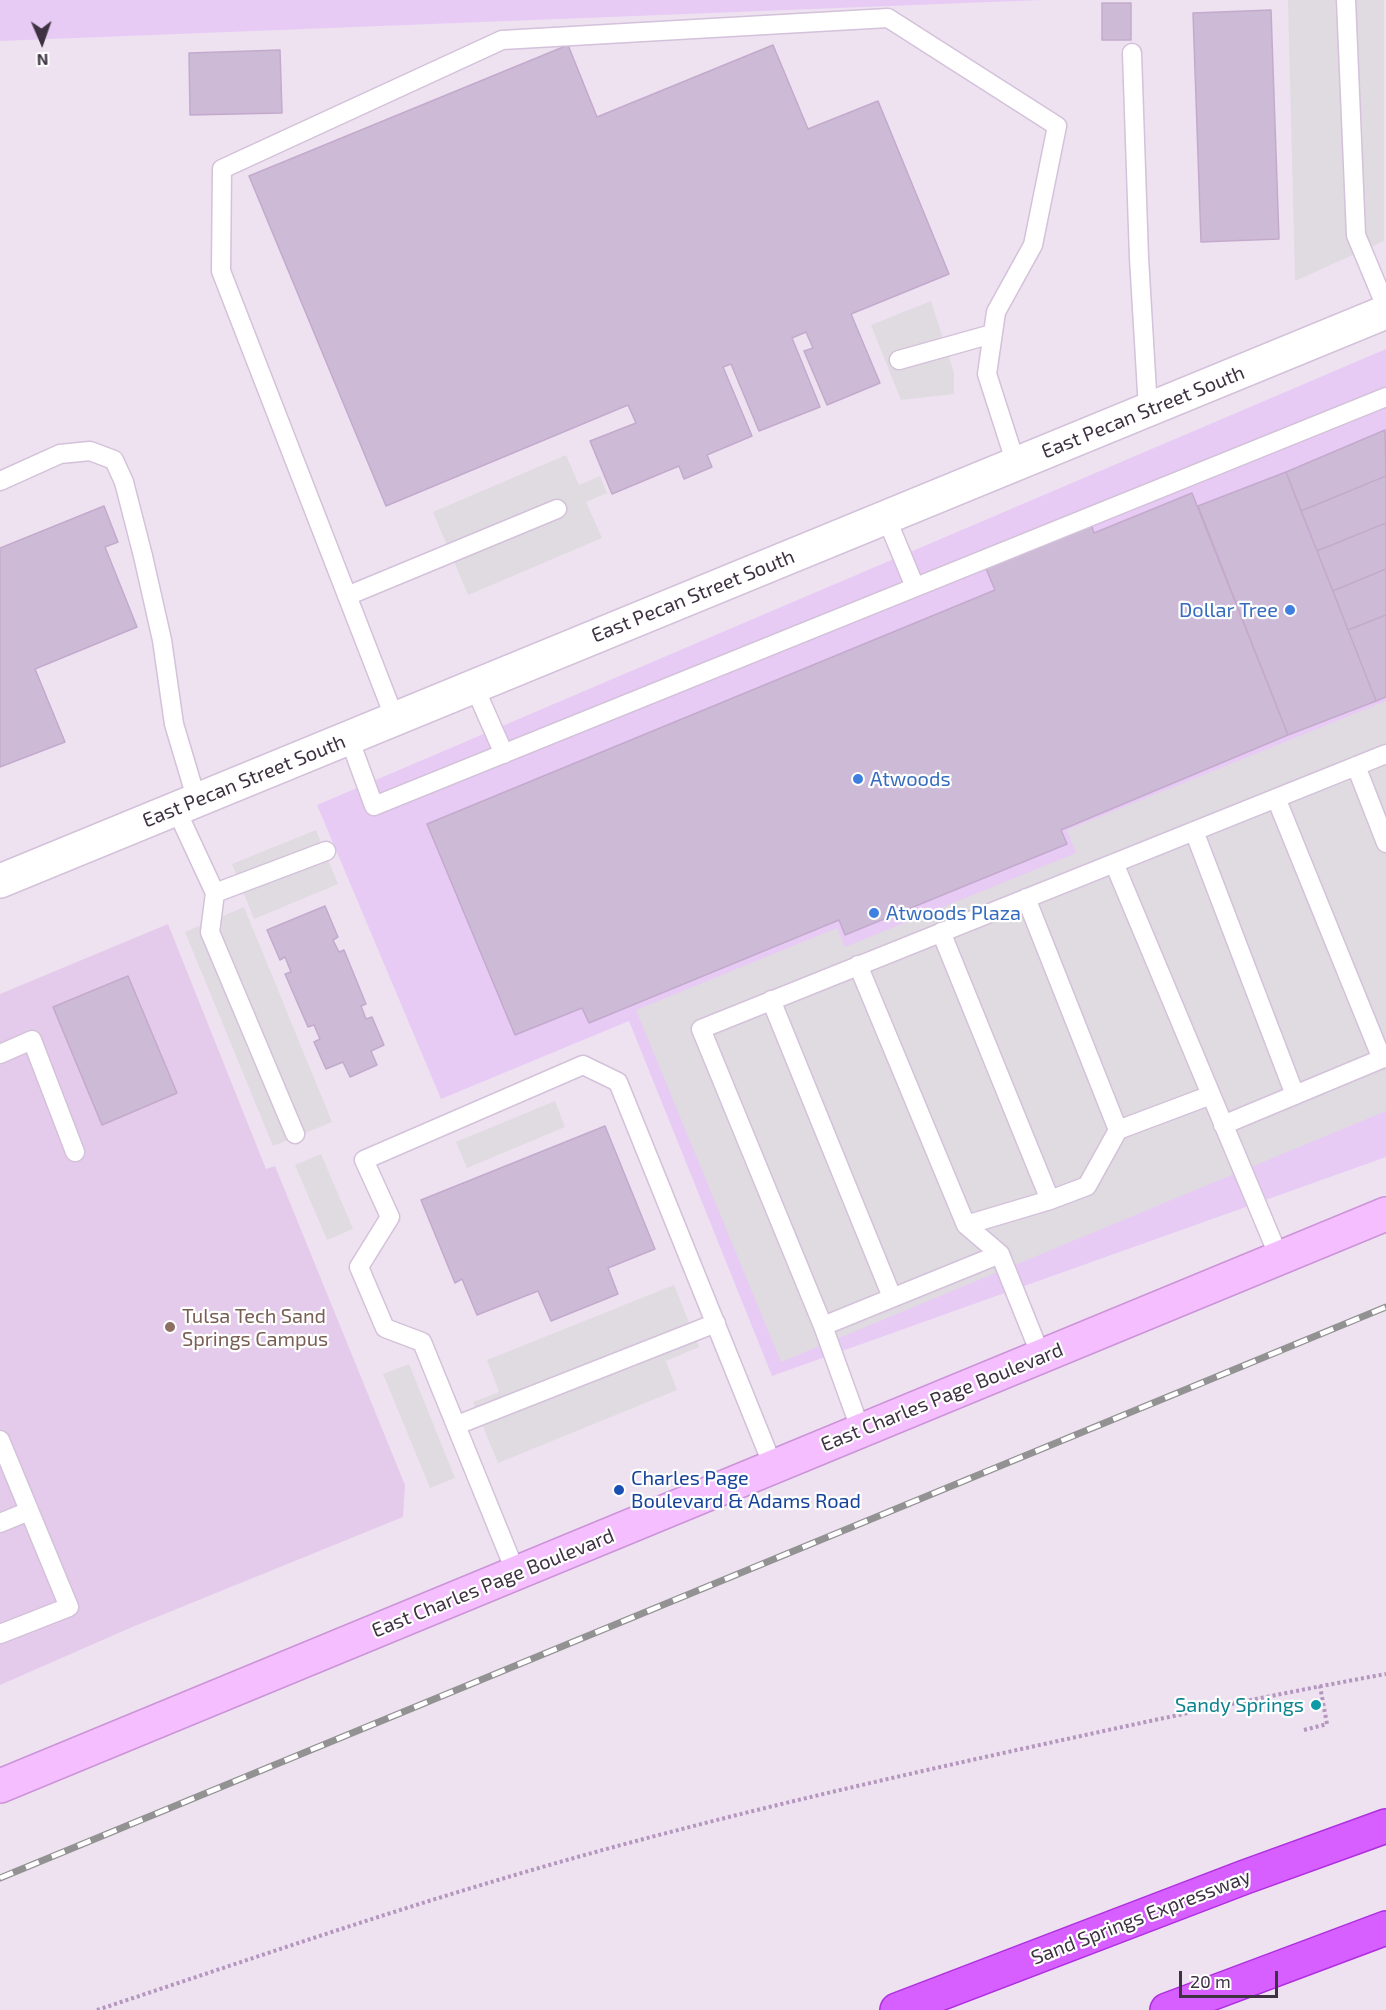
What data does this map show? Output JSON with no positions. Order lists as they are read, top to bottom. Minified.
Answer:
{"streets":{"highway":["Sand Springs Expressway"],"main road":["East Charles Page Boulevard"],"street":["East Pecan Street South"]},"places":["Dollar Tree","Atwoods","Atwoods Plaza","Tulsa Tech Sand Springs Campus","Charles Page Boulevard & Adams Road","Sandy Springs"],"scale_bar":"20 m","north":"bottom"}
